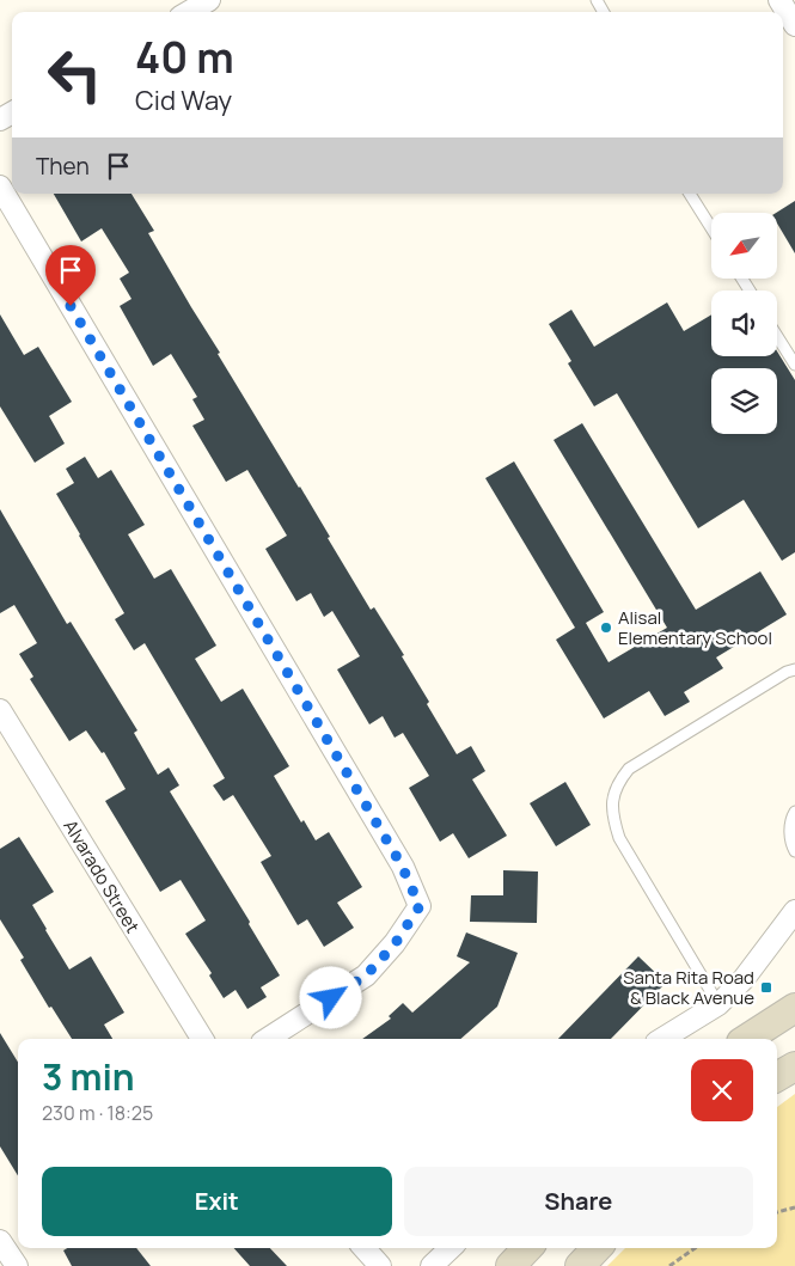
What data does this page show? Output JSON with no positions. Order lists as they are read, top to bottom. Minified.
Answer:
{"streets":{"street":["Alvarado Street"]},"places":{"other":["Alisal Elementary School"],"transit":["Santa Rita Road & Black Avenue"]},"north":"bottom left","page":{"turn":["40 m","Cid Way"],"then":"Then","heading":["3 min","230 m · 18:25"],"buttons":["Exit","Share"]}}
